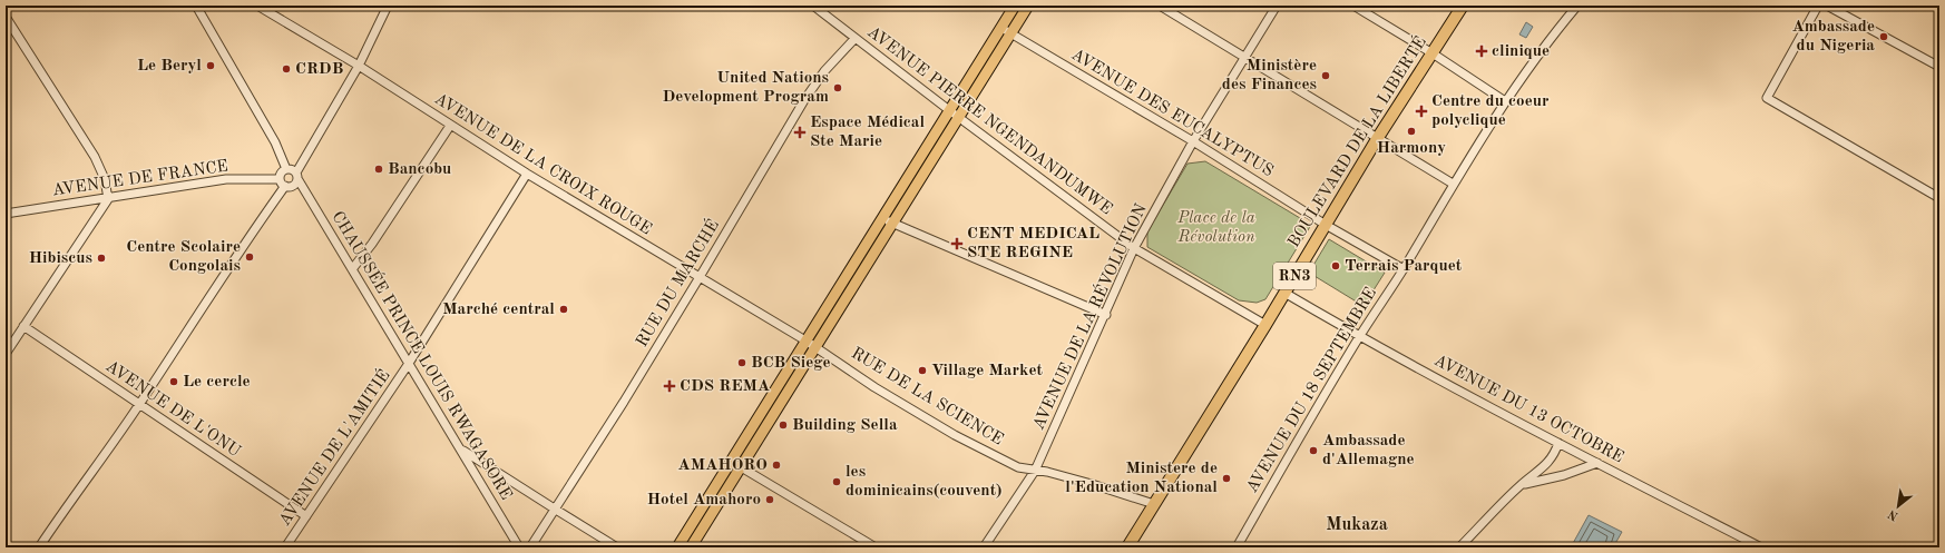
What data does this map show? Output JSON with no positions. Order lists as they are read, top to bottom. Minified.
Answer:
{"streets":{"highway":["BOULEVARD DE LA LIBERTÉ","RN3"],"street":["AVENUE DES EUCALYPTUS","AVENUE PIERRE NGENDANDUMWE","AVENUE DE LA CROIX ROUGE","AVENUE DE FRANCE","RUE DU MARCHÉ","AVENUE DE LA RÉVOLUTION","CHAUSSÉE PRINCE LOUIS RWAGASORE","AVENUE DU 18 SEPTEMBRE","RUE DE LA SCIENCE","AVENUE DE L'ONU","AVENUE DU 13 OCTOBRE","AVENUE DE L'AMITIÉ"]},"crossings":[["AVENUE DES EUCALYPTUS","BOULEVARD DE LA LIBERTÉ"],["AVENUE DES EUCALYPTUS","AVENUE DE LA RÉVOLUTION"],["AVENUE DES EUCALYPTUS","AVENUE DU 18 SEPTEMBRE"],["AVENUE PIERRE NGENDANDUMWE","BOULEVARD DE LA LIBERTÉ"],["AVENUE PIERRE NGENDANDUMWE","RUE DU MARCHÉ"],["AVENUE PIERRE NGENDANDUMWE","AVENUE DE LA RÉVOLUTION"],["BOULEVARD DE LA LIBERTÉ","RUE DE LA SCIENCE"],["BOULEVARD DE LA LIBERTÉ","AVENUE DU 13 OCTOBRE"],["AVENUE DE LA CROIX ROUGE","RUE DU MARCHÉ"],["AVENUE DE LA CROIX ROUGE","RUE DE LA SCIENCE"],["AVENUE DE LA CROIX ROUGE","AVENUE DE L'AMITIÉ"],["AVENUE DE FRANCE","CHAUSSÉE PRINCE LOUIS RWAGASORE"],["AVENUE DE LA RÉVOLUTION","RUE DE LA SCIENCE"],["CHAUSSÉE PRINCE LOUIS RWAGASORE","AVENUE DE L'AMITIÉ"],["AVENUE DU 18 SEPTEMBRE","AVENUE DU 13 OCTOBRE"],["AVENUE DE L'ONU","AVENUE DE L'AMITIÉ"]],"districts":["Mukaza"],"parks":["Place de la Révolution"],"places":{"other":["Ambassade du Nigeria","Le Beryl","CRDB","Ministère des Finances","United Nations Development Program","Harmony","Bancobu","Centre Scolaire Congolais","Hibiscus","Terrais Parquet","Marché central","BCB Siege","Village Market","Le cercle","Building Sella","Ambassade d'Allemagne","AMAHORO","Ministere de l'Education National","les dominicains(couvent)","Hotel Amahoro"],"health":["clinique","Centre du coeur polyclique","Espace Médical Ste Marie","CENT MEDICAL STE REGINE","CDS REMA"]},"north":"bottom left"}
